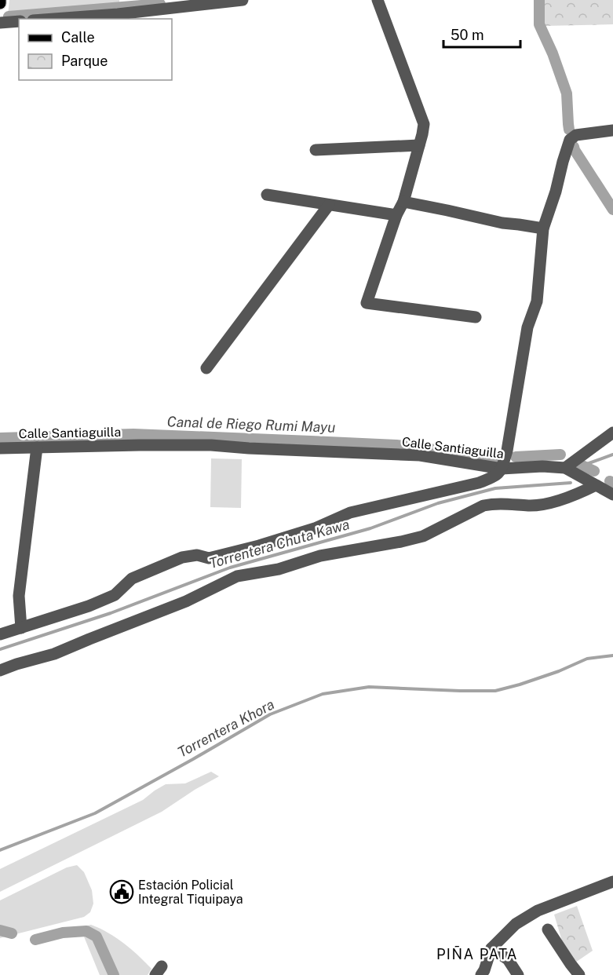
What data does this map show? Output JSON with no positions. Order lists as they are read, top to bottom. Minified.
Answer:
{"streets":{"street":["Calle Santiaguilla"]},"districts":["PIÑA PATA"],"water":["Canal de Riego Rumi Mayu","Torrentera Chuta Kawa","Torrentera Khora"],"places":{"public building":["Estación Policial Integral Tiquipaya"]},"legend":["Calle","Parque"],"scale_bar":"50 m"}
